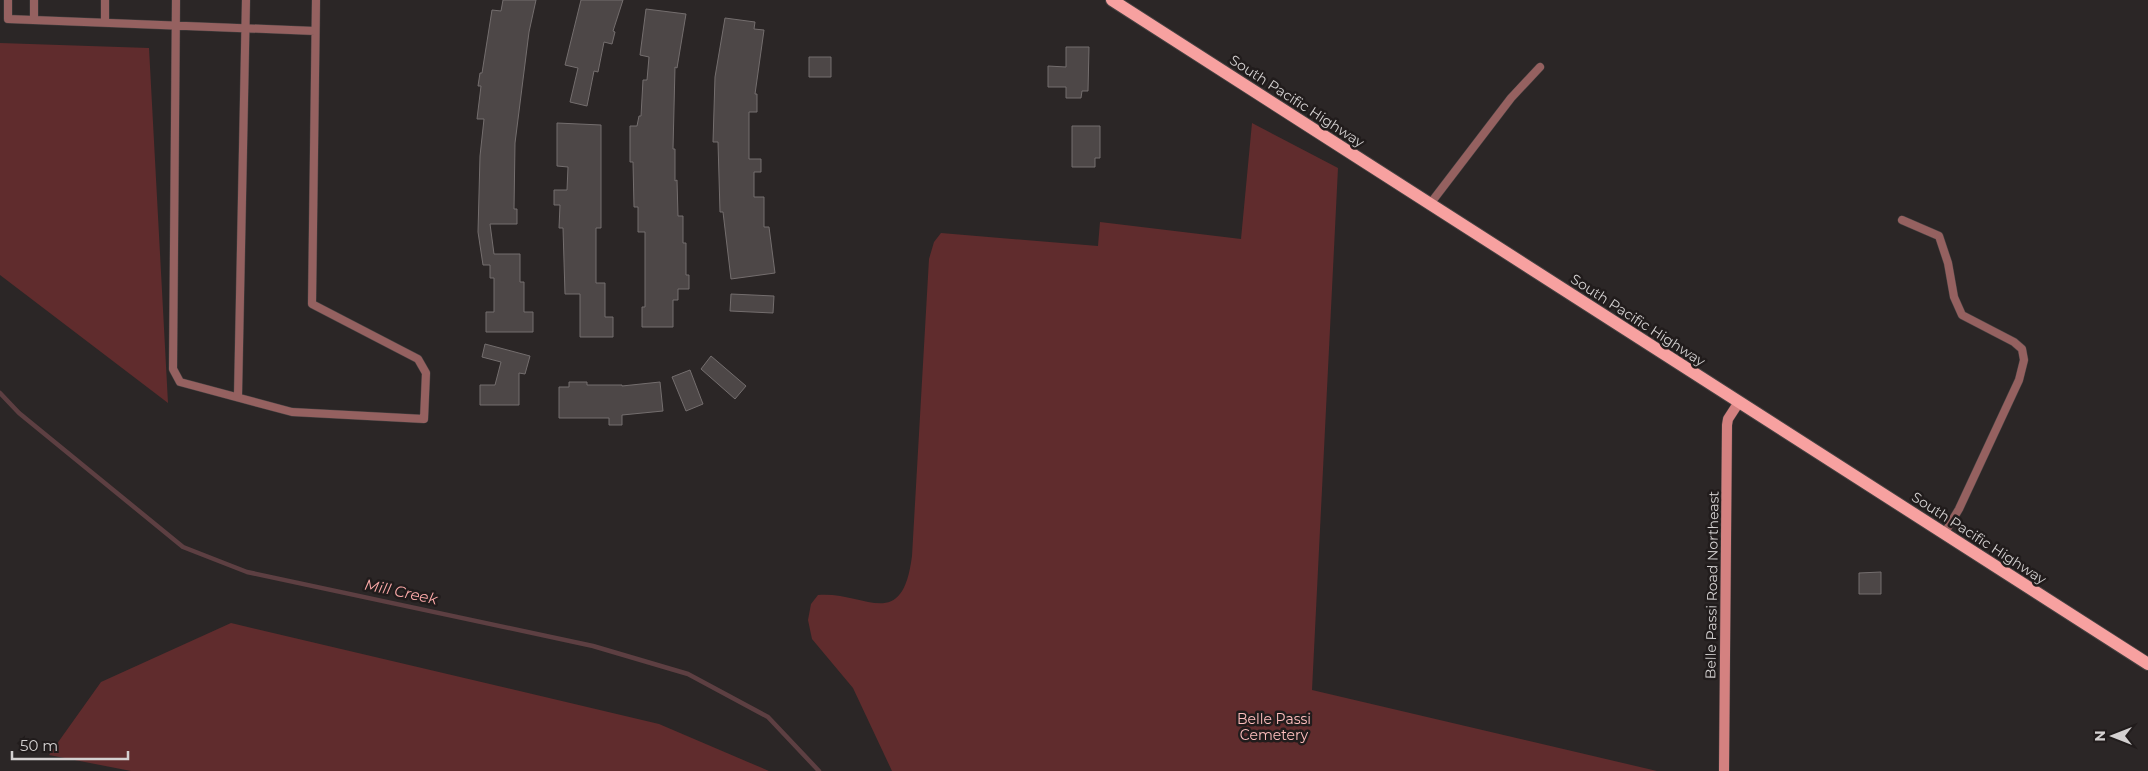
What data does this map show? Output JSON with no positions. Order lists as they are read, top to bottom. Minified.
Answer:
{"streets":{"main road":["South Pacific Highway"],"street":["Belle Passi Road Northeast"]},"crossings":[["South Pacific Highway","Belle Passi Road Northeast"]],"water":["Mill Creek"],"parks":["Belle Passi Cemetery"],"scale_bar":"50 m","north":"left"}
